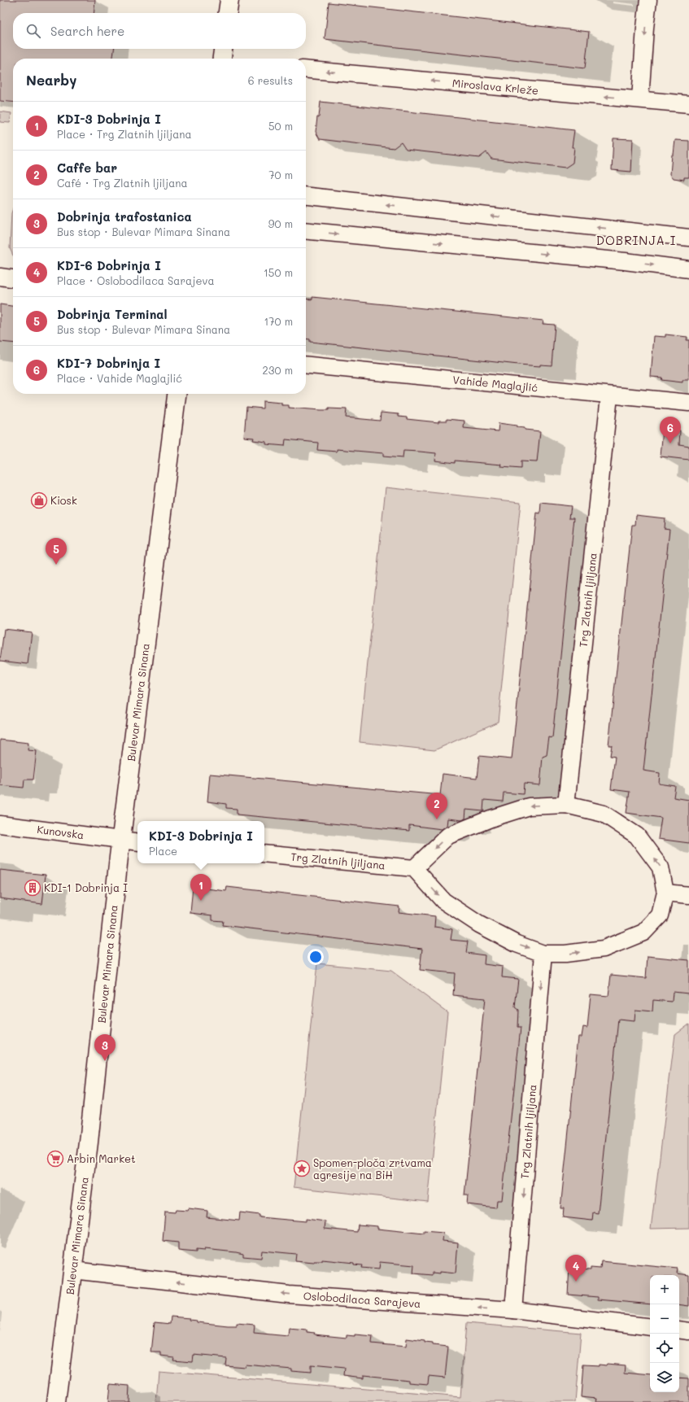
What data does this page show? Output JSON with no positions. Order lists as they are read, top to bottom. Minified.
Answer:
{"streets":{"street":["Miroslava Krleže","Vahide Maglajlić","Trg Zlatnih ljiljana","Bulevar Mimara Sinana","Kunovska","Oslobodilaca Sarajeva"]},"crossings":[["Vahide Maglajlić","Trg Zlatnih ljiljana"],["Trg Zlatnih ljiljana","Oslobodilaca Sarajeva"],["Bulevar Mimara Sinana","Kunovska"],["Bulevar Mimara Sinana","Oslobodilaca Sarajeva"]],"one_way":["Trg Zlatnih ljiljana","Oslobodilaca Sarajeva"],"districts":["DOBRINJA I"],"places":{"shop":["Kiosk"],"building":["KDI-1 Dobrinja I"],"supermarket":["Arbin Market"],"place":["Spomen-ploča zrtvama agresije na BiH"]},"page":{"search":"Search here","heading":["Nearby","6 results"],"list":[{"mark":"1","name":"KDI-3 Dobrinja I","note":"Place · Trg Zlatnih ljiljana","value":"50 m"},{"mark":"2","name":"Caffe bar","note":"Café · Trg Zlatnih ljiljana","value":"70 m"},{"mark":"3","name":"Dobrinja trafostanica","note":"Bus stop · Bulevar Mimara Sinana","value":"90 m"},{"mark":"4","name":"KDI-6 Dobrinja I","note":"Place · Oslobodilaca Sarajeva","value":"150 m"},{"mark":"5","name":"Dobrinja Terminal","note":"Bus stop · Bulevar Mimara Sinana","value":"170 m"},{"mark":"6","name":"KDI-7 Dobrinja I","note":"Place · Vahide Maglajlić","value":"230 m"}],"pins":["6","5","2","1","3","4"],"popup":["KDI-3 Dobrinja I","Place"],"map_buttons":["+","−"]}}
